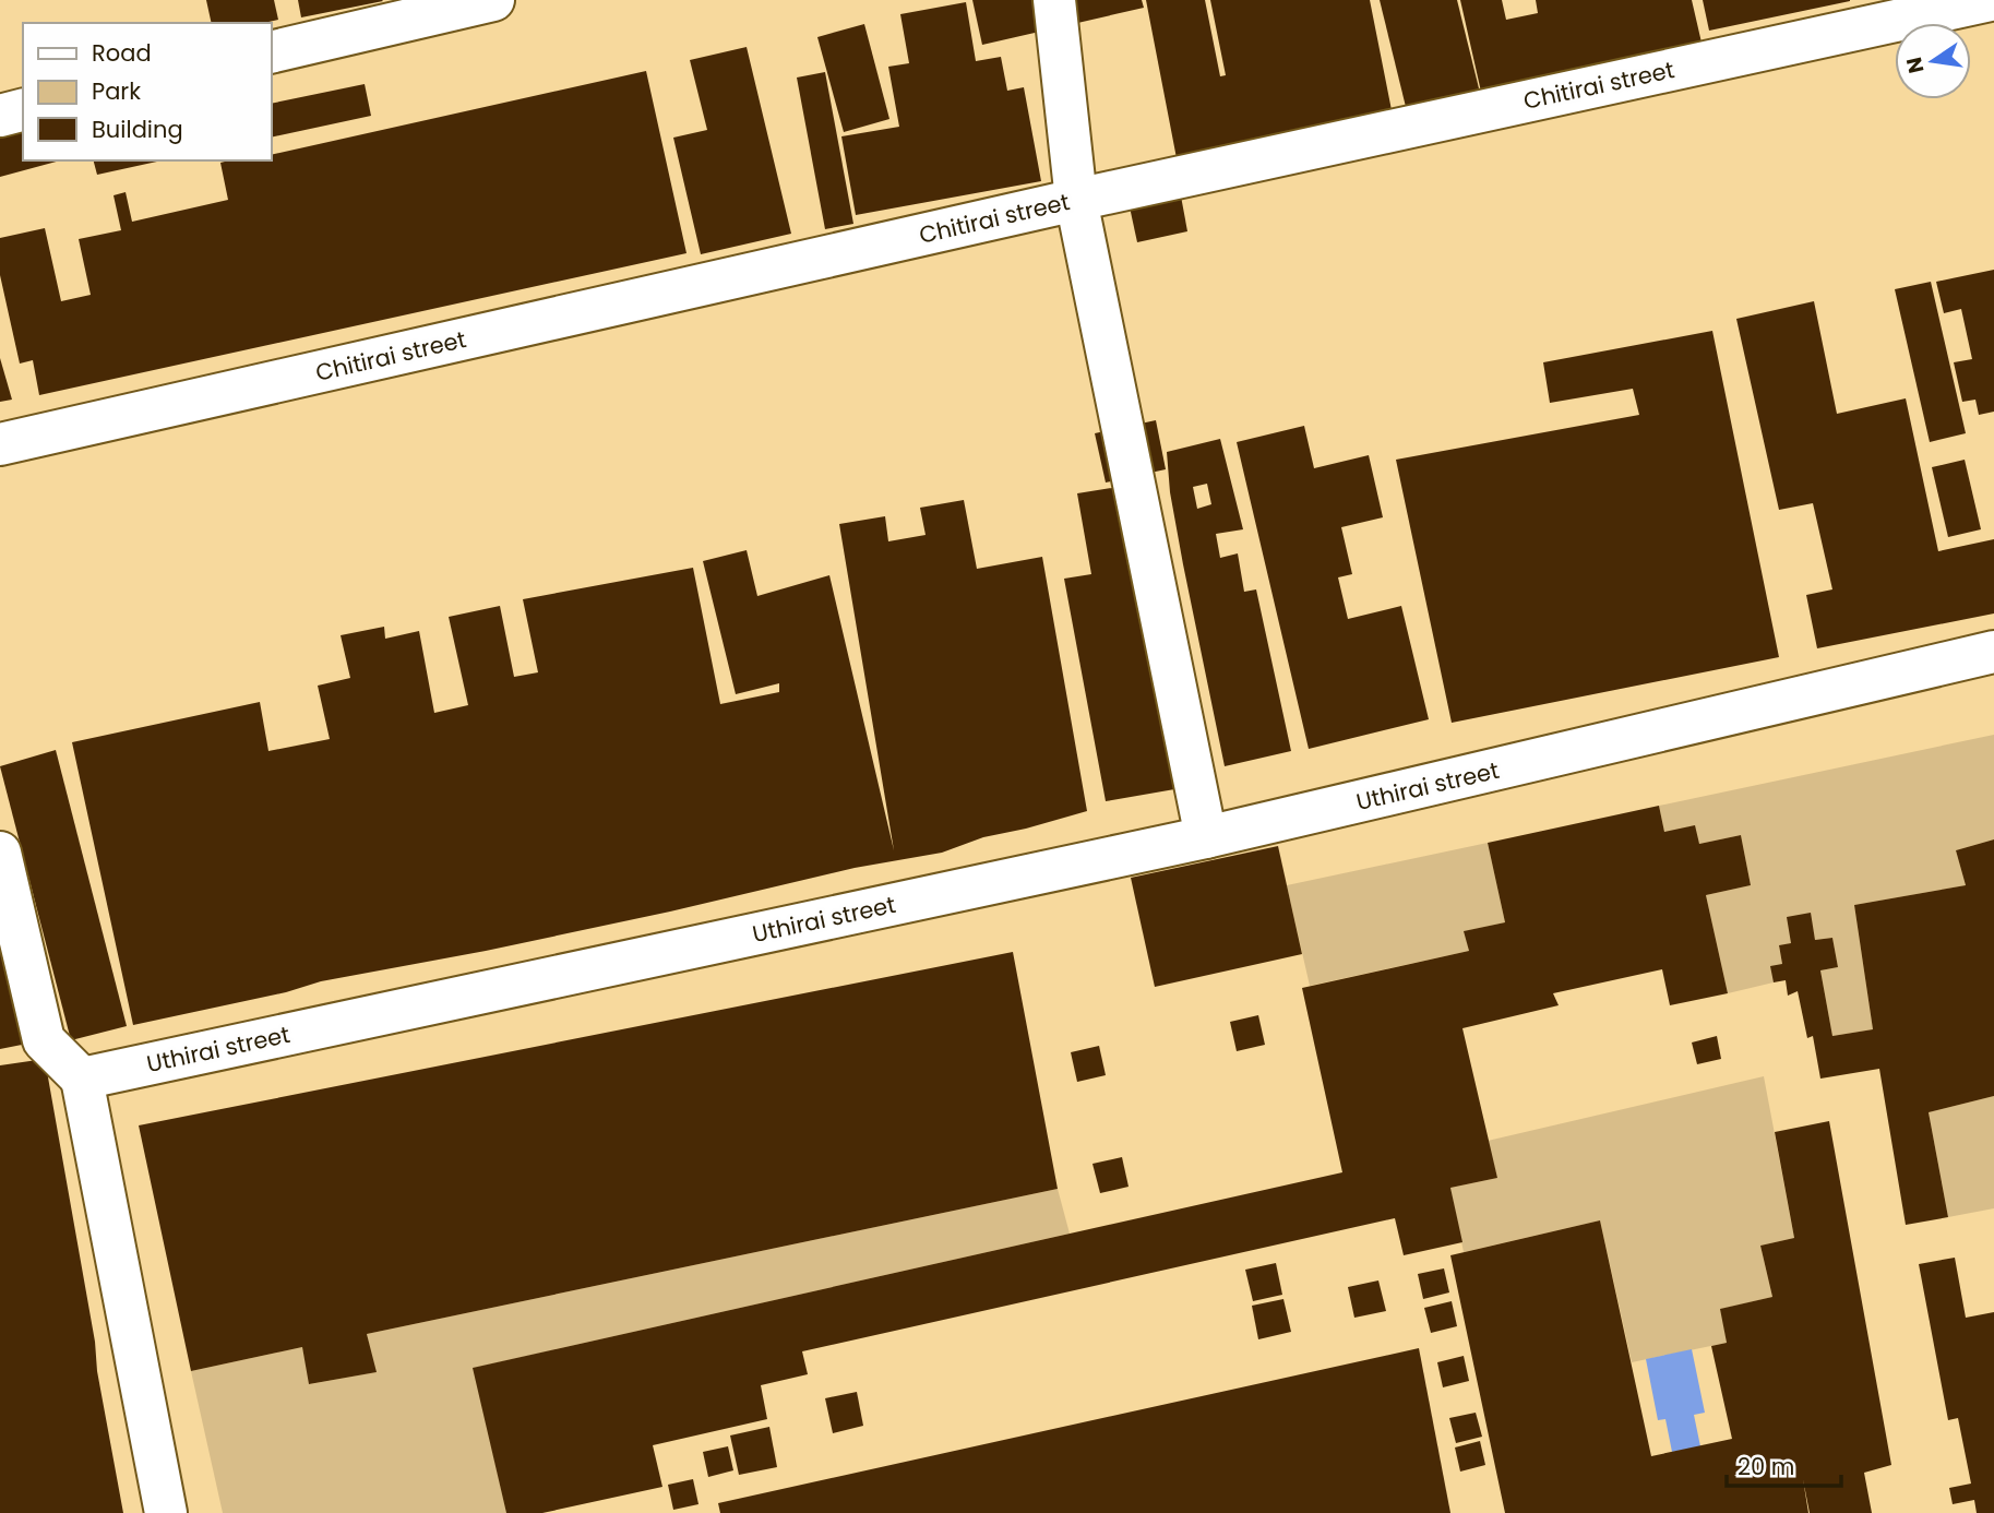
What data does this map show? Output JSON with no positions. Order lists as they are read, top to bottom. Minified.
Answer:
{"streets":{"street":["Chitirai street","Uthirai street"]},"legend":["Road","Park","Building"],"scale_bar":"20 m","north":"left"}
